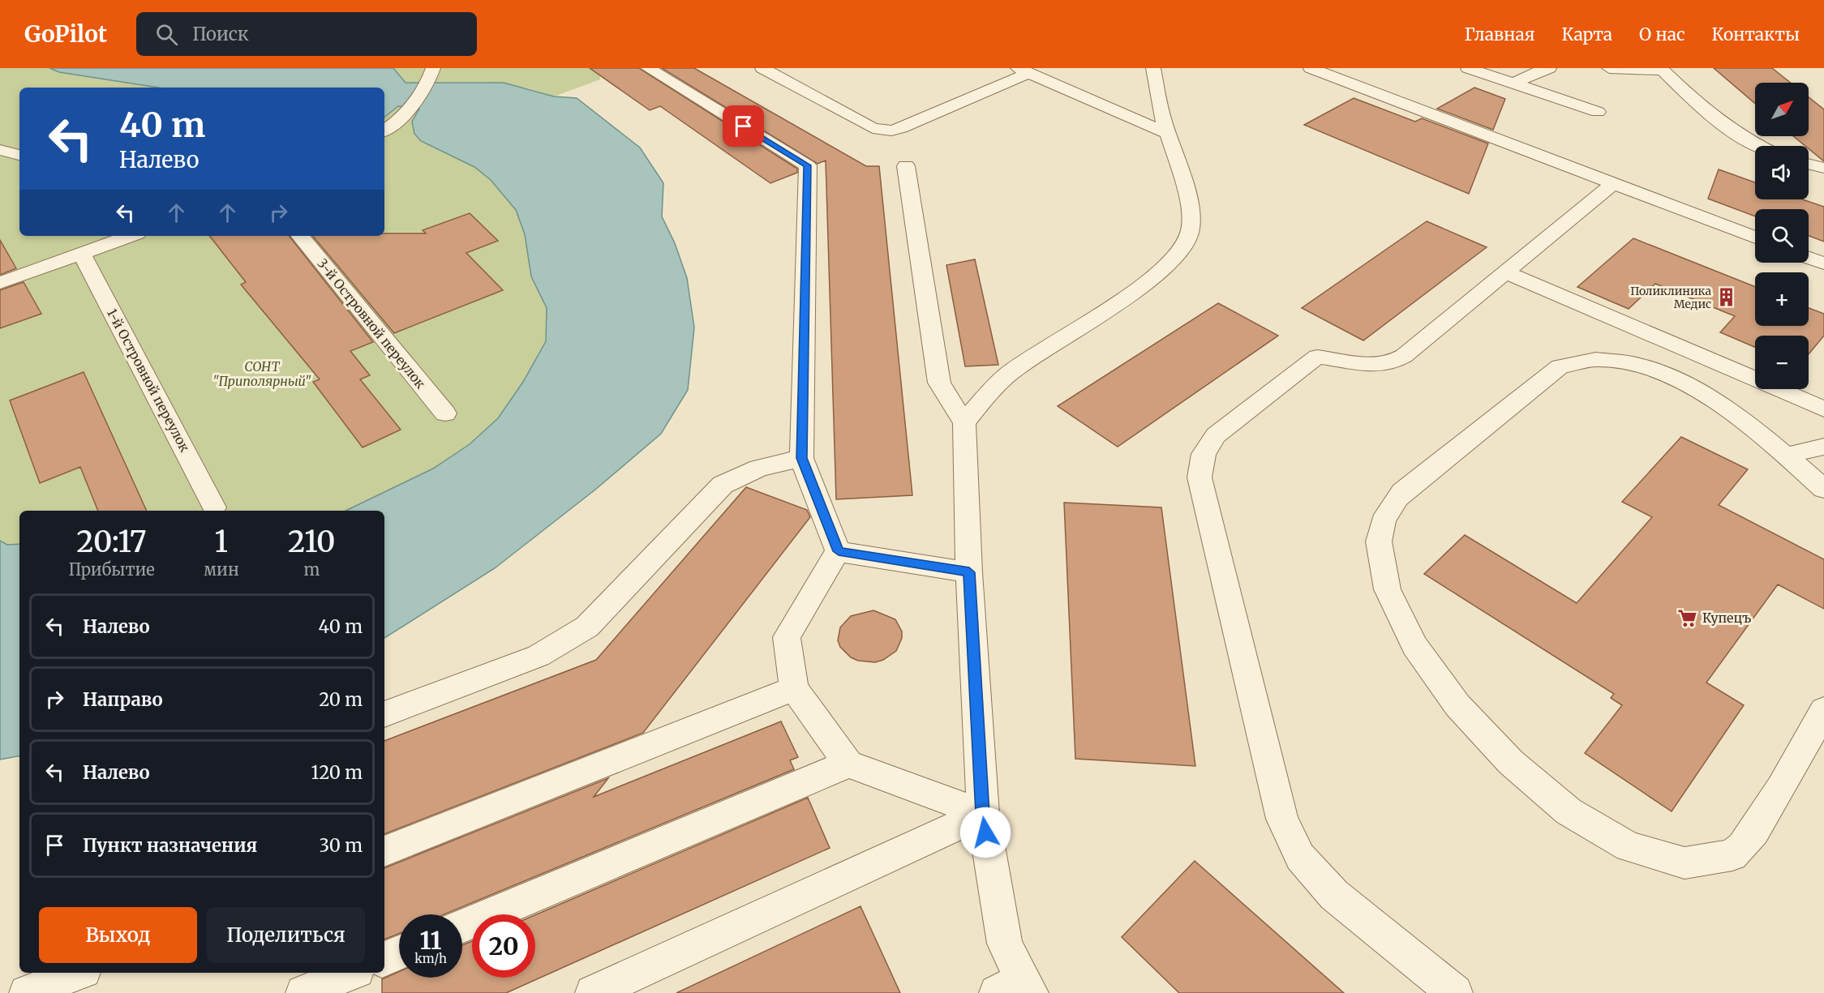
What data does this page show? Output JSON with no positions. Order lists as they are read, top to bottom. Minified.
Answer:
{"streets":{"lane":["3-й Островной переулок","1-й Островной переулок"]},"parks":["СОНТ \"Приполярный\""],"places":{"building":["Поликлиника Медис"],"supermarket":["Купецъ"]},"north":"top right","page":{"header":"GoPilot","search":"Поиск","nav":["Главная","Карта","О нас","Контакты"],"map_buttons":["+","−"],"turn":["40 m","Налево"],"eta":["20:17","Прибытие","1","мин","210","m"],"list":[{"name":"Налево","value":"40 m"},{"name":"Направо","value":"20 m"},{"name":"Налево","value":"120 m"},{"name":"Пункт назначения","value":"30 m"}],"buttons":["Выход","Поделиться"],"speed":"11 km/h","limit":"20"}}
